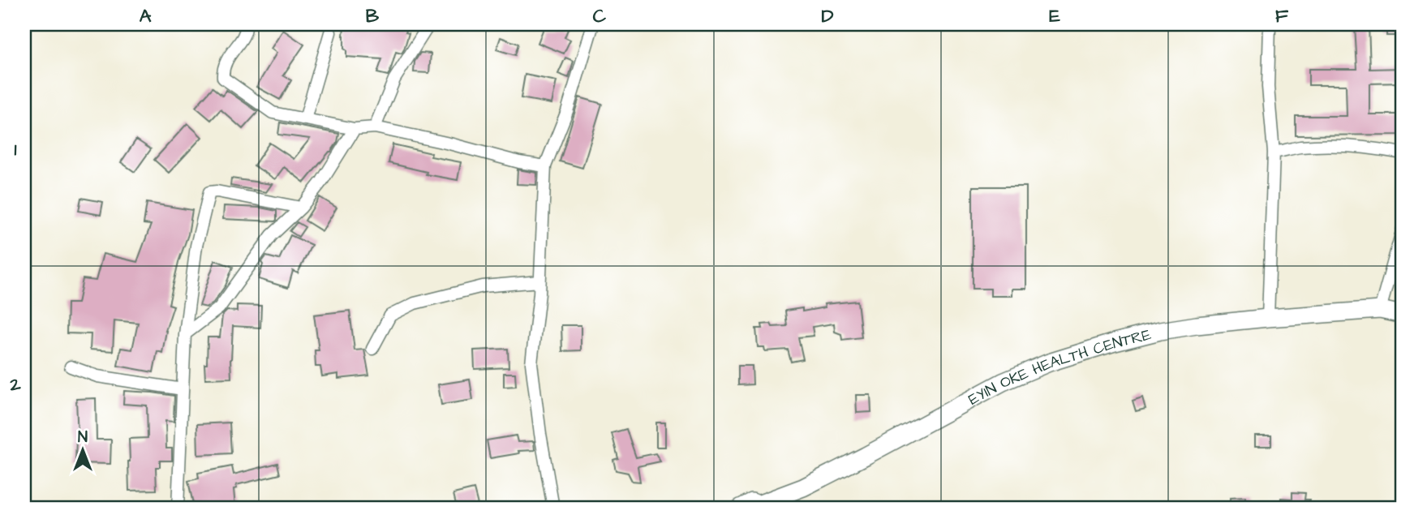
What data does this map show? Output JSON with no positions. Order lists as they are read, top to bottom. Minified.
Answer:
{"streets":{"main road":["EYIN OKE HEALTH CENTRE"]},"north":"top","grid":{"columns":["A","B","C","D","E","F"],"rows":["1","2"]}}
